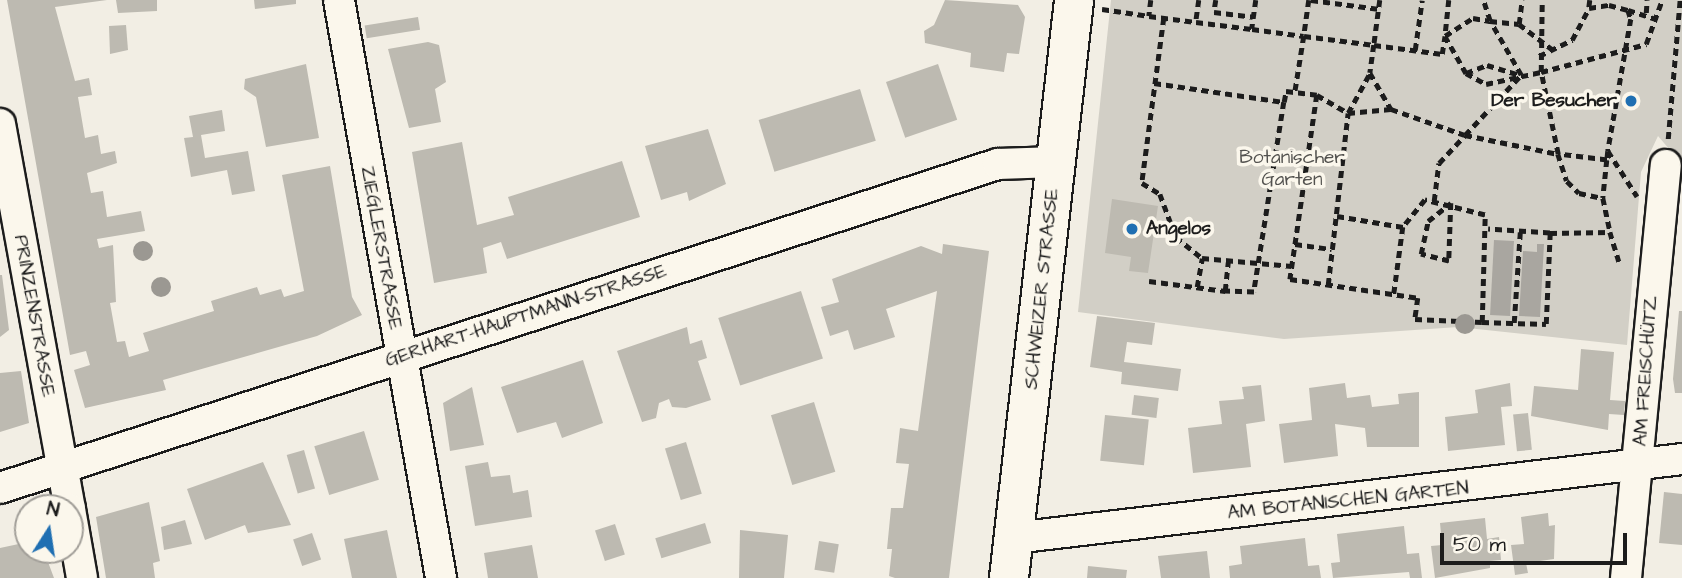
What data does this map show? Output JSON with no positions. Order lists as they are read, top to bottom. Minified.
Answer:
{"streets":{"main road":["SCHWEIZER STRASSE"],"street":["ZIEGLERSTRASSE","PRINZENSTRASSE","GERHART-HAUPTMANN-STRASSE","AM FREISCHÜTZ","AM BOTANISCHEN GARTEN"]},"crossings":[["ZIEGLERSTRASSE","GERHART-HAUPTMANN-STRASSE"],["SCHWEIZER STRASSE","GERHART-HAUPTMANN-STRASSE"],["SCHWEIZER STRASSE","AM BOTANISCHEN GARTEN"],["PRINZENSTRASSE","GERHART-HAUPTMANN-STRASSE"],["AM FREISCHÜTZ","AM BOTANISCHEN GARTEN"]],"parks":["Botanischer Garten"],"places":["Der Besucher","Angelos"],"scale_bar":"50 m","north":"top"}
